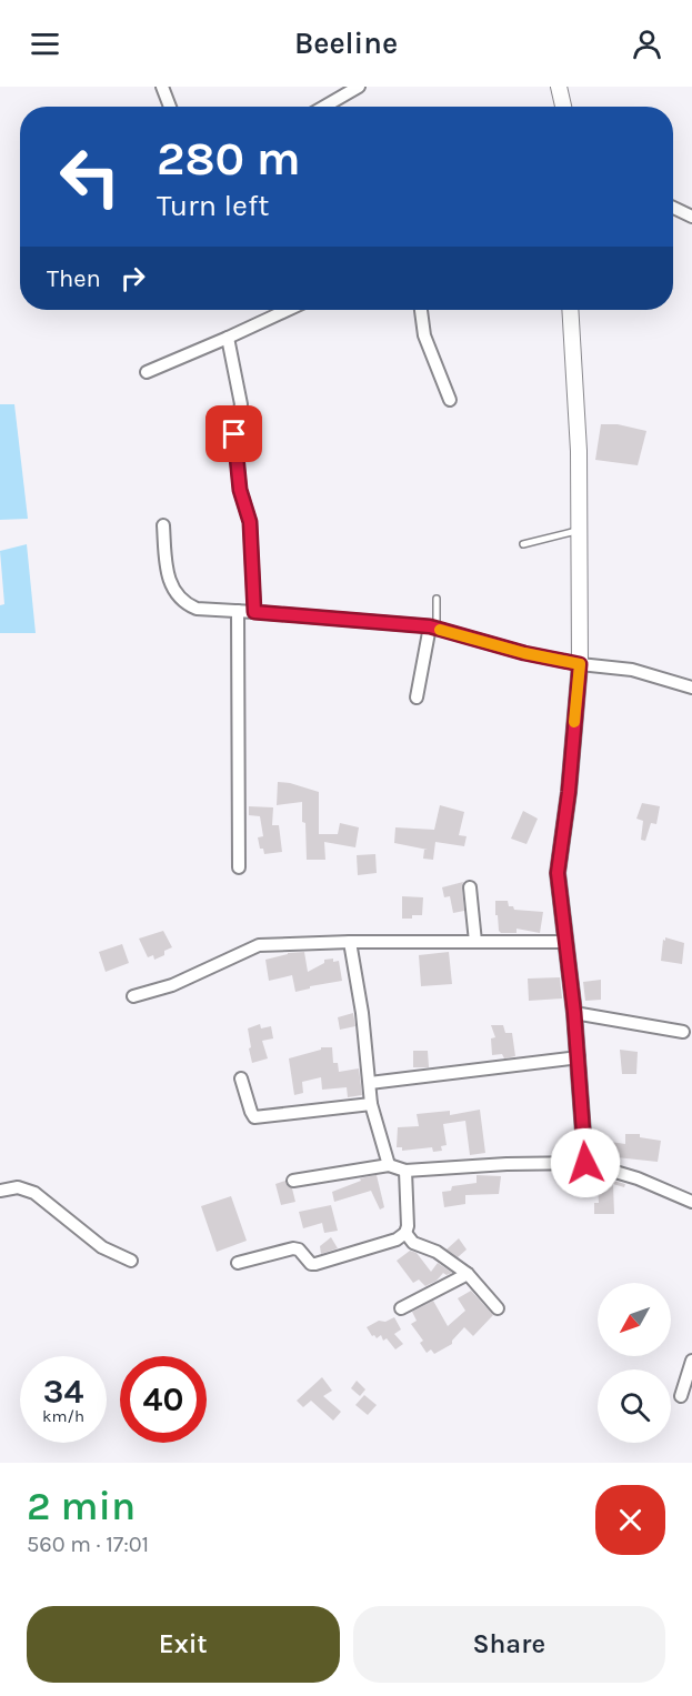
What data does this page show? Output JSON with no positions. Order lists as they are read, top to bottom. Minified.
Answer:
{"north":"bottom left","page":{"header":"Beeline","turn":["280 m","Turn left"],"then":"Then","speed":"34 km/h","limit":"40","heading":["2 min","560 m · 17:01"],"buttons":["Exit","Share"]}}
